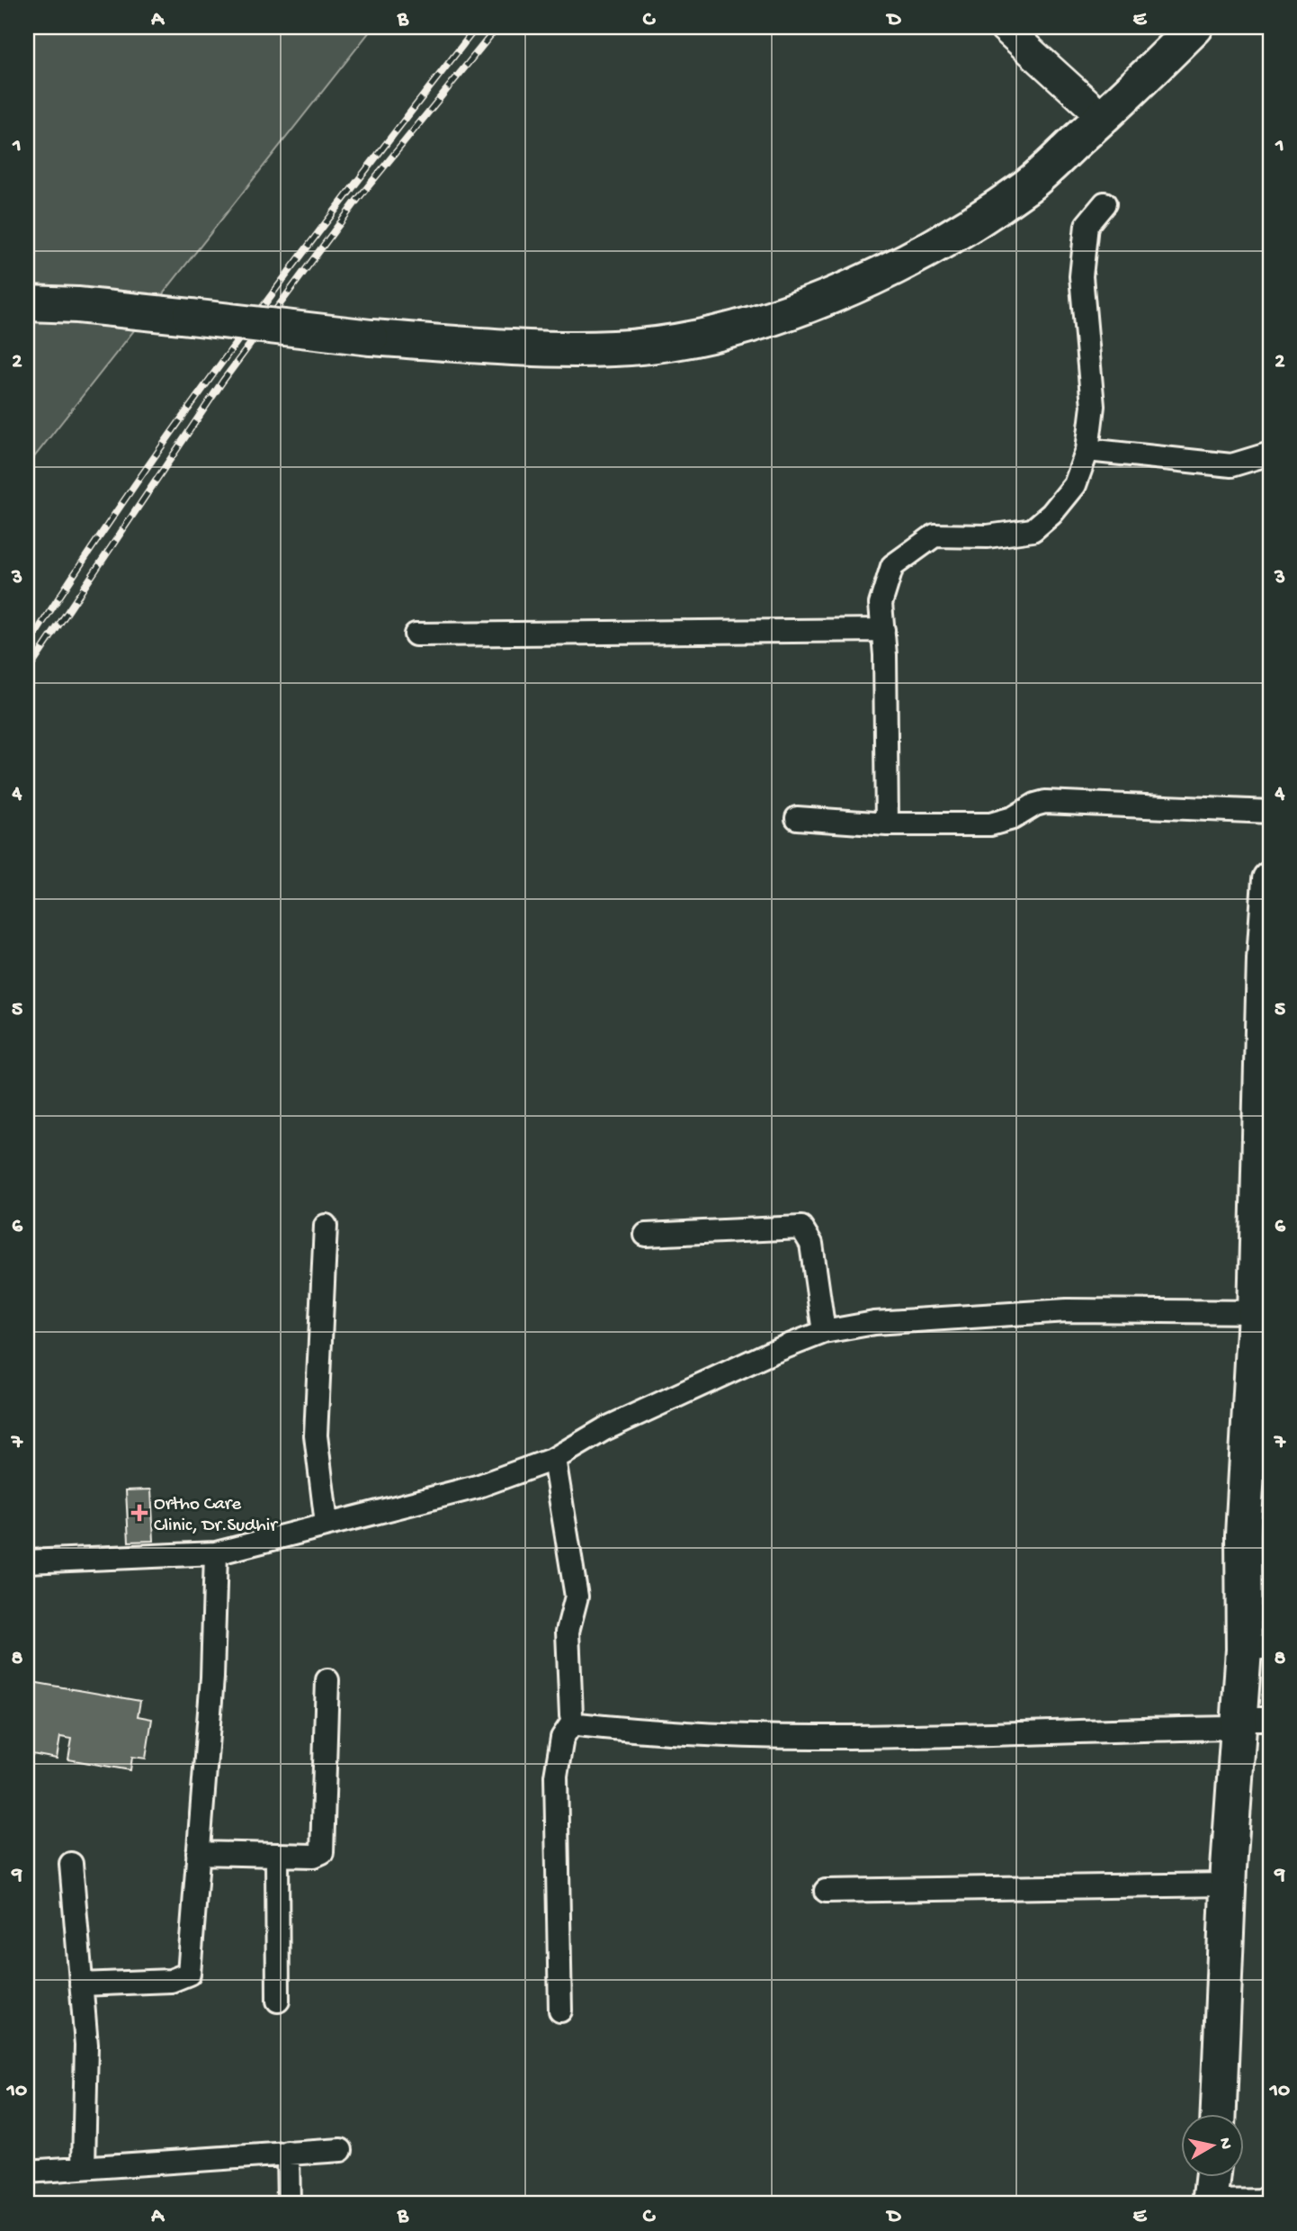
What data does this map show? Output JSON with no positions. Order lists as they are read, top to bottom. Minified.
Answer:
{"places":{"health":["Ortho Care Clinic, Dr.Sudhir"]},"north":"right","grid":{"columns":["A","B","C","D","E"],"rows":["1","2","3","4","5","6","7","8","9","10"]}}
